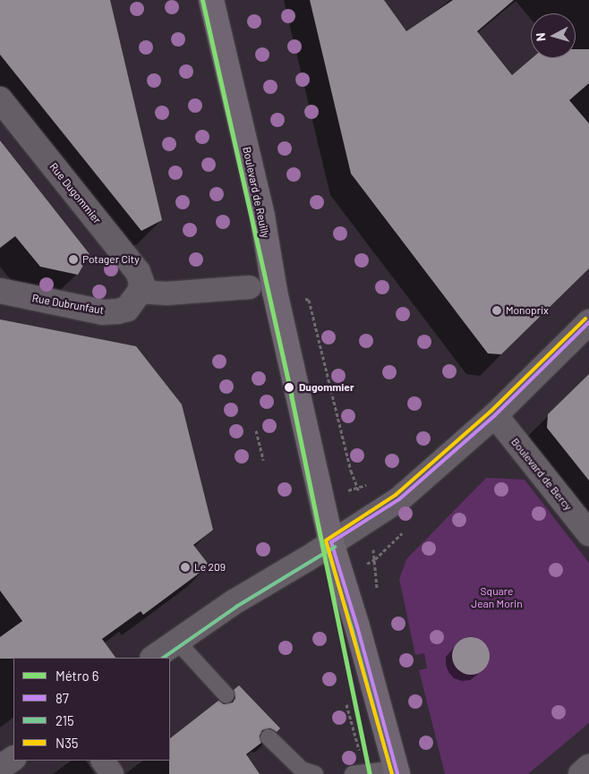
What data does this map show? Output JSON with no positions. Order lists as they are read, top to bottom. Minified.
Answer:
{"streets":{"main road":["Boulevard de Reuilly"],"street":["Rue Dugommier","Rue Dubrunfaut","Boulevard de Bercy"]},"crossings":[["Rue Dugommier","Rue Dubrunfaut"]],"parks":["Square Jean Morin"],"places":["Potager City","Monoprix","Dugommier","Le 209"],"lines":["metro line 6","transit line N35","transit line 87","transit line 215"],"legend":["Métro 6","87","215","N35"],"north":"left"}
